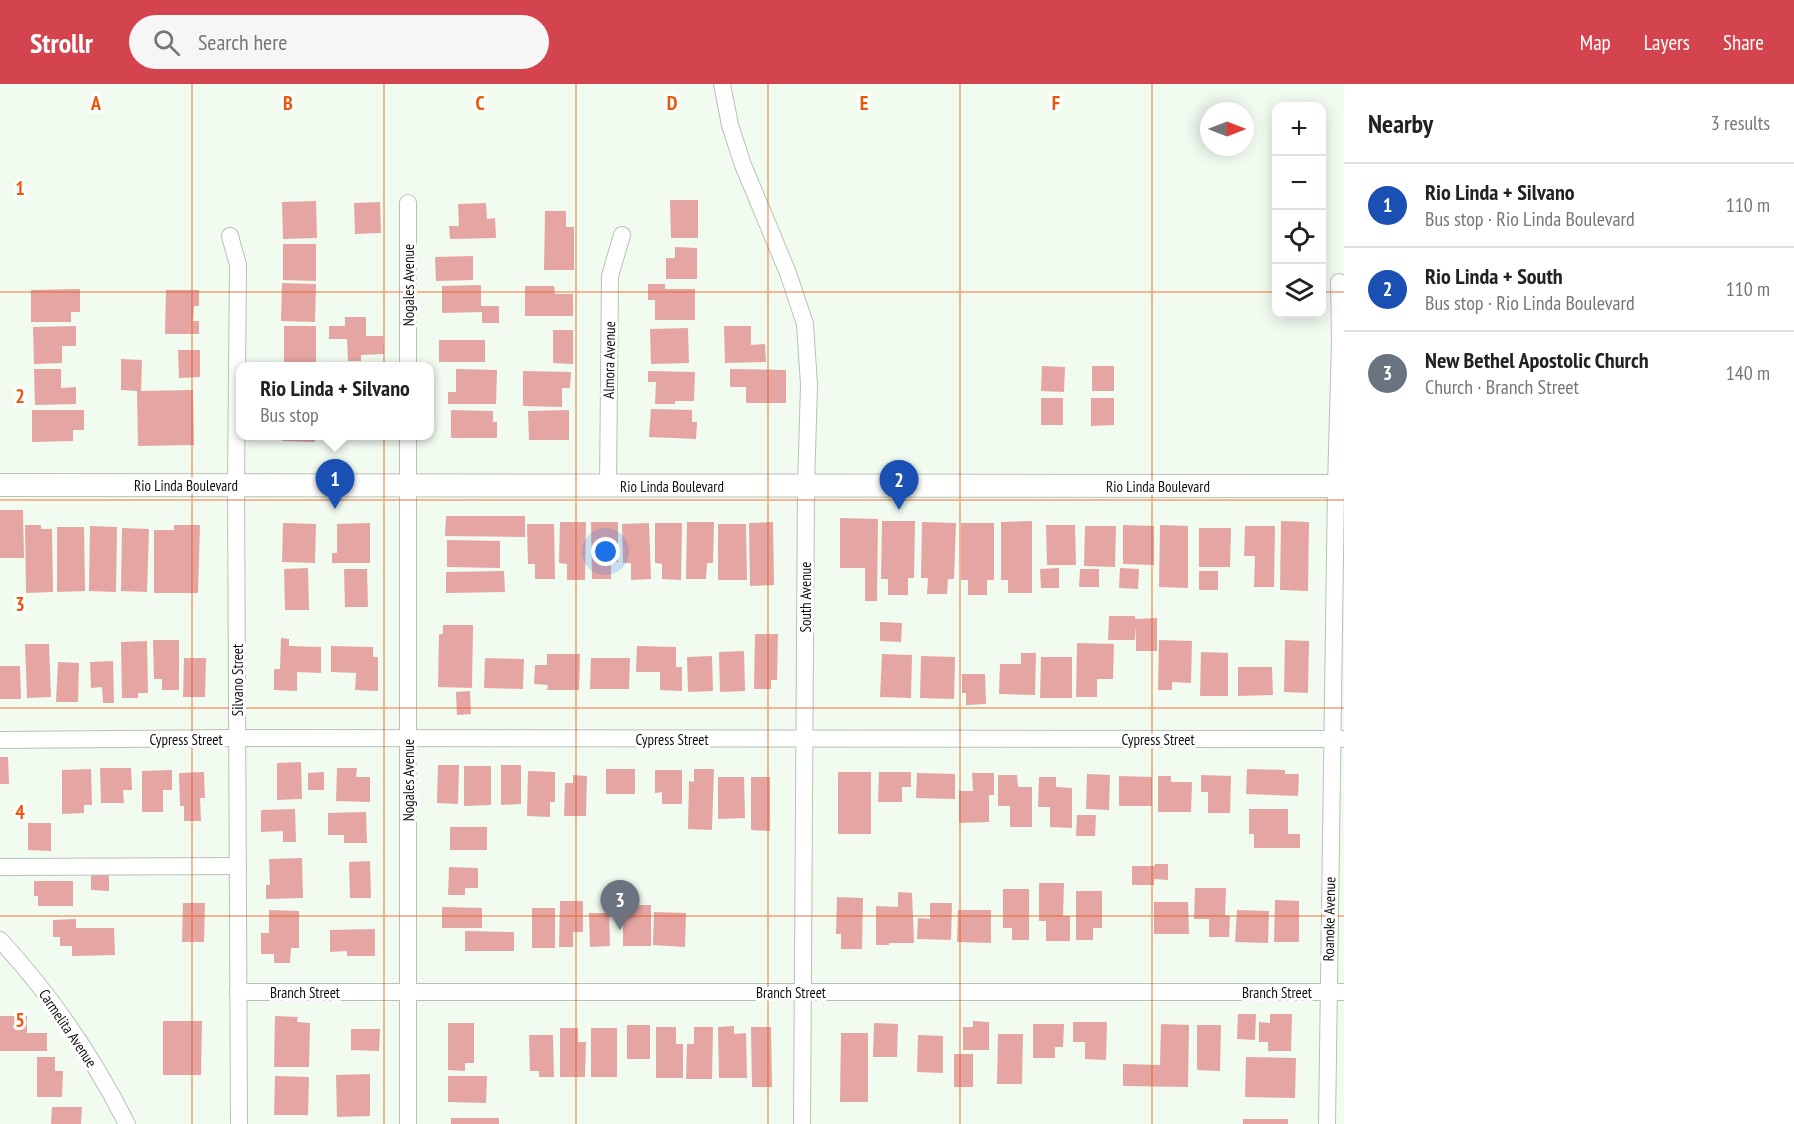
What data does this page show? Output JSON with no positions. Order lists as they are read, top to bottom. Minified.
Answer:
{"streets":{"main road":["Rio Linda Boulevard"],"street":["Nogales Avenue","Almora Avenue","South Avenue","Silvano Street","Cypress Street","Roanoke Avenue","Branch Street","Carmelita Avenue"]},"crossings":[["Nogales Avenue","Rio Linda Boulevard"],["Nogales Avenue","Cypress Street"],["Nogales Avenue","Branch Street"],["Almora Avenue","Rio Linda Boulevard"],["Rio Linda Boulevard","South Avenue"],["Rio Linda Boulevard","Silvano Street"],["Rio Linda Boulevard","Roanoke Avenue"],["South Avenue","Cypress Street"],["South Avenue","Branch Street"],["Silvano Street","Cypress Street"],["Silvano Street","Branch Street"],["Cypress Street","Roanoke Avenue"],["Roanoke Avenue","Branch Street"]],"north":"right","page":{"header":"Strollr","search":"Search here","nav":["Map","Layers","Share"],"heading":["Nearby","3 results"],"map_buttons":["+","−"],"list":[{"mark":"1","name":"Rio Linda + Silvano","note":"Bus stop · Rio Linda Boulevard","value":"110 m"},{"mark":"2","name":"Rio Linda + South","note":"Bus stop · Rio Linda Boulevard","value":"110 m"},{"mark":"3","name":"New Bethel Apostolic Church","note":"Church · Branch Street","value":"140 m"}],"popup":["Rio Linda + Silvano","Bus stop"],"pins":["1","2","3"]},"grid":{"columns":["A","B","C","D","E","F"],"rows":["1","2","3","4","5"]}}
